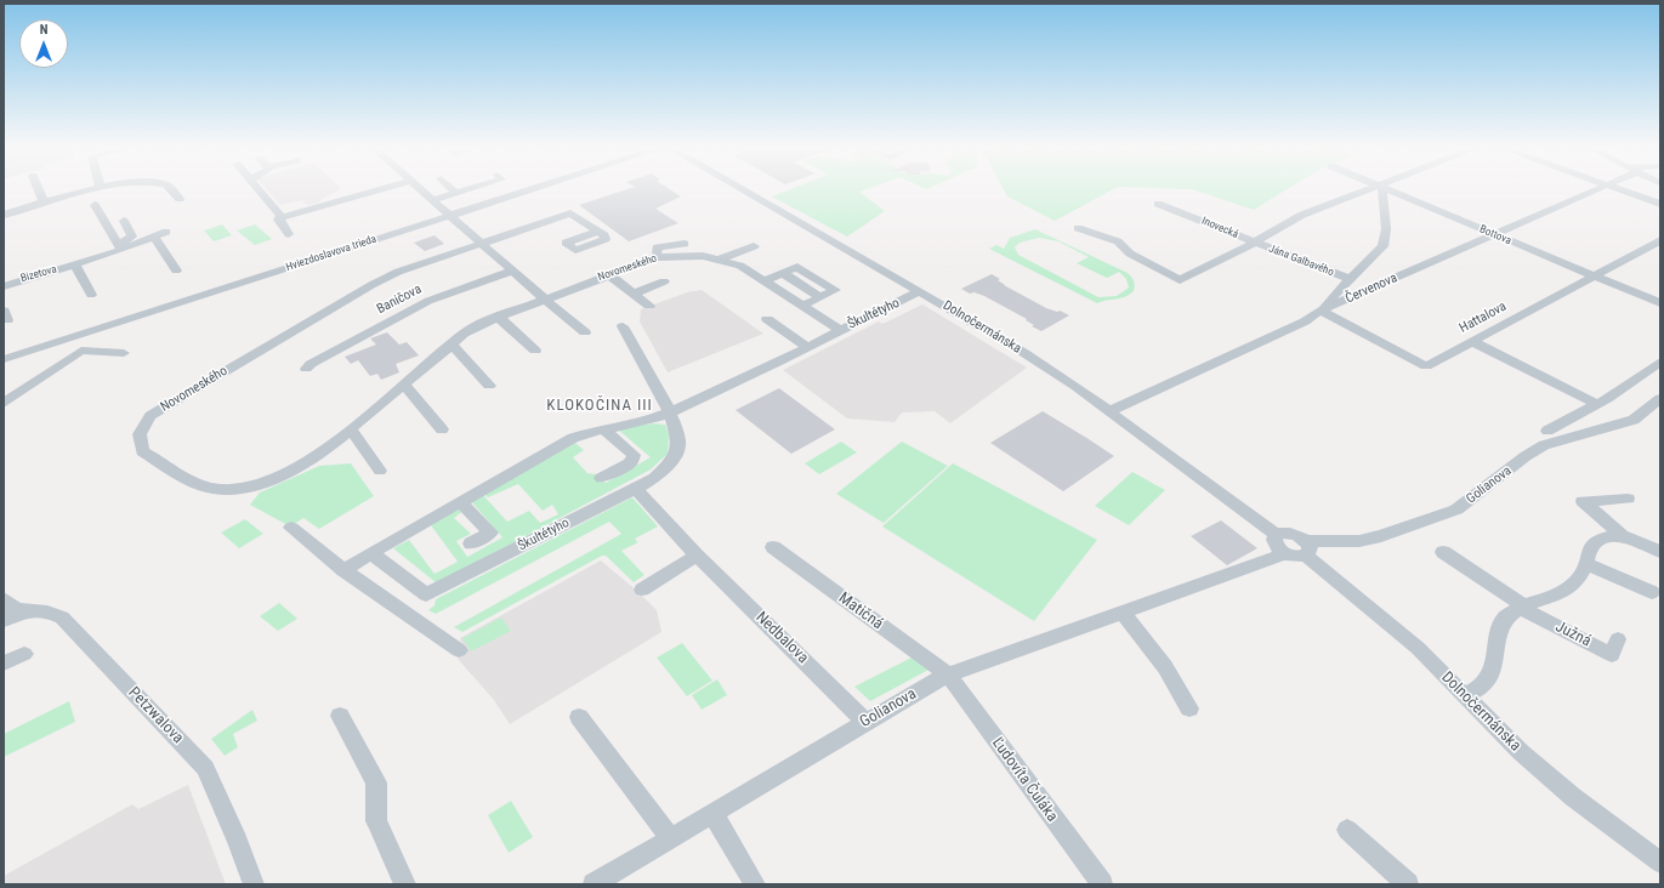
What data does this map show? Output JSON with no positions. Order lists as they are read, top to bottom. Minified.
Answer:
{"streets":{"street":["Inovecká","Bottova","Hviezdoslavova trieda","Jána Galbavého","Novomeského","Bizetova","Červenova","Baničova","Škultétyho","Hattalova","Dolnočermánska","Golianova","Matičná","Južná","Nedbalova","Petzwalova","Ľudovíta Čuláka"]},"crossings":[["Inovecká","Jána Galbavého"],["Bottova","Červenova"],["Bottova","Hattalova"],["Jána Galbavého","Červenova"],["Jána Galbavého","Hattalova"],["Novomeského","Škultétyho"],["Červenova","Hattalova"],["Červenova","Dolnočermánska"],["Škultétyho","Dolnočermánska"],["Škultétyho","Nedbalova"],["Dolnočermánska","Golianova"],["Golianova","Matičná"],["Golianova","Nedbalova"],["Golianova","Ľudovíta Čuláka"],["Matičná","Ľudovíta Čuláka"]],"districts":["KLOKOČINA III"],"north":"top"}
